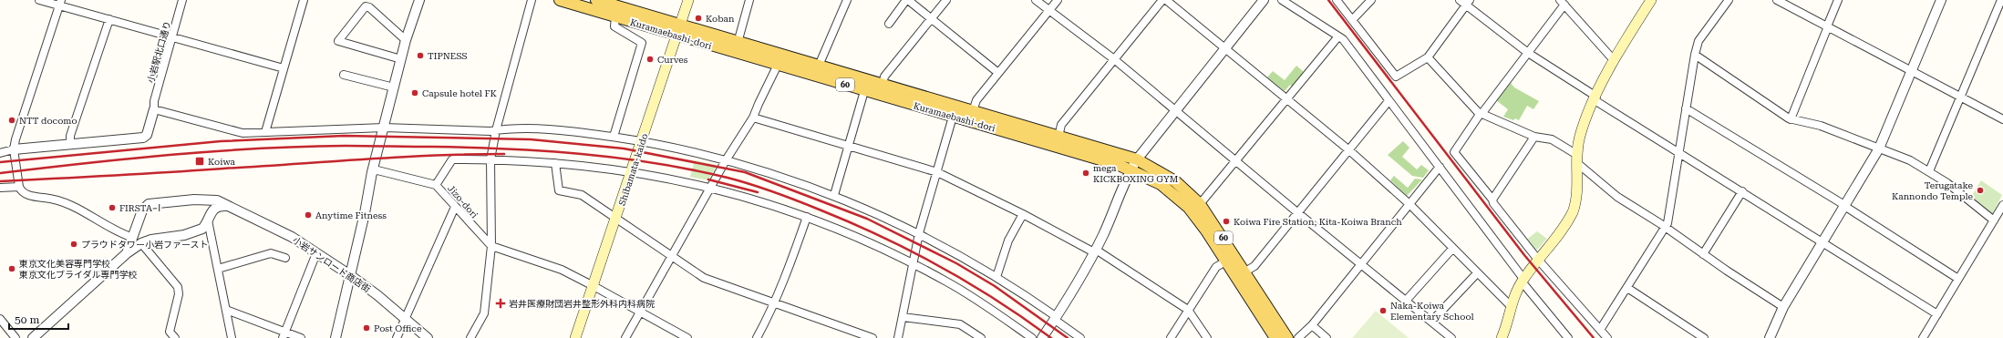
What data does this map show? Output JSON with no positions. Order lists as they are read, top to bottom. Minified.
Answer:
{"streets":{"main road":["Kuramaebashi-dori","60","Shibamata-kaido"],"street":["小岩駅北口通り","Jizo-dori","小岩サンロード商店街"]},"crossings":[["Kuramaebashi-dori","Shibamata-kaido"]],"places":{"other":["Koban","TIPNESS","Curves","Capsule hotel FK","NTT docomo","mega KICKBOXING GYM","Terugatake Kannondo Temple","FIRSTA Ⅰ","Anytime Fitness","Koiwa Fire Station, Kita-Koiwa Branch","プラウドタワー小岩ファースト","東京文化美容専門学校 東京文化ブライダル専門学校","Naka-Koiwa Elementary School","Post Office"],"transit":["Koiwa"],"health":["岩井医療財団岩井整形外科内科病院"]},"scale_bar":"50 m"}
